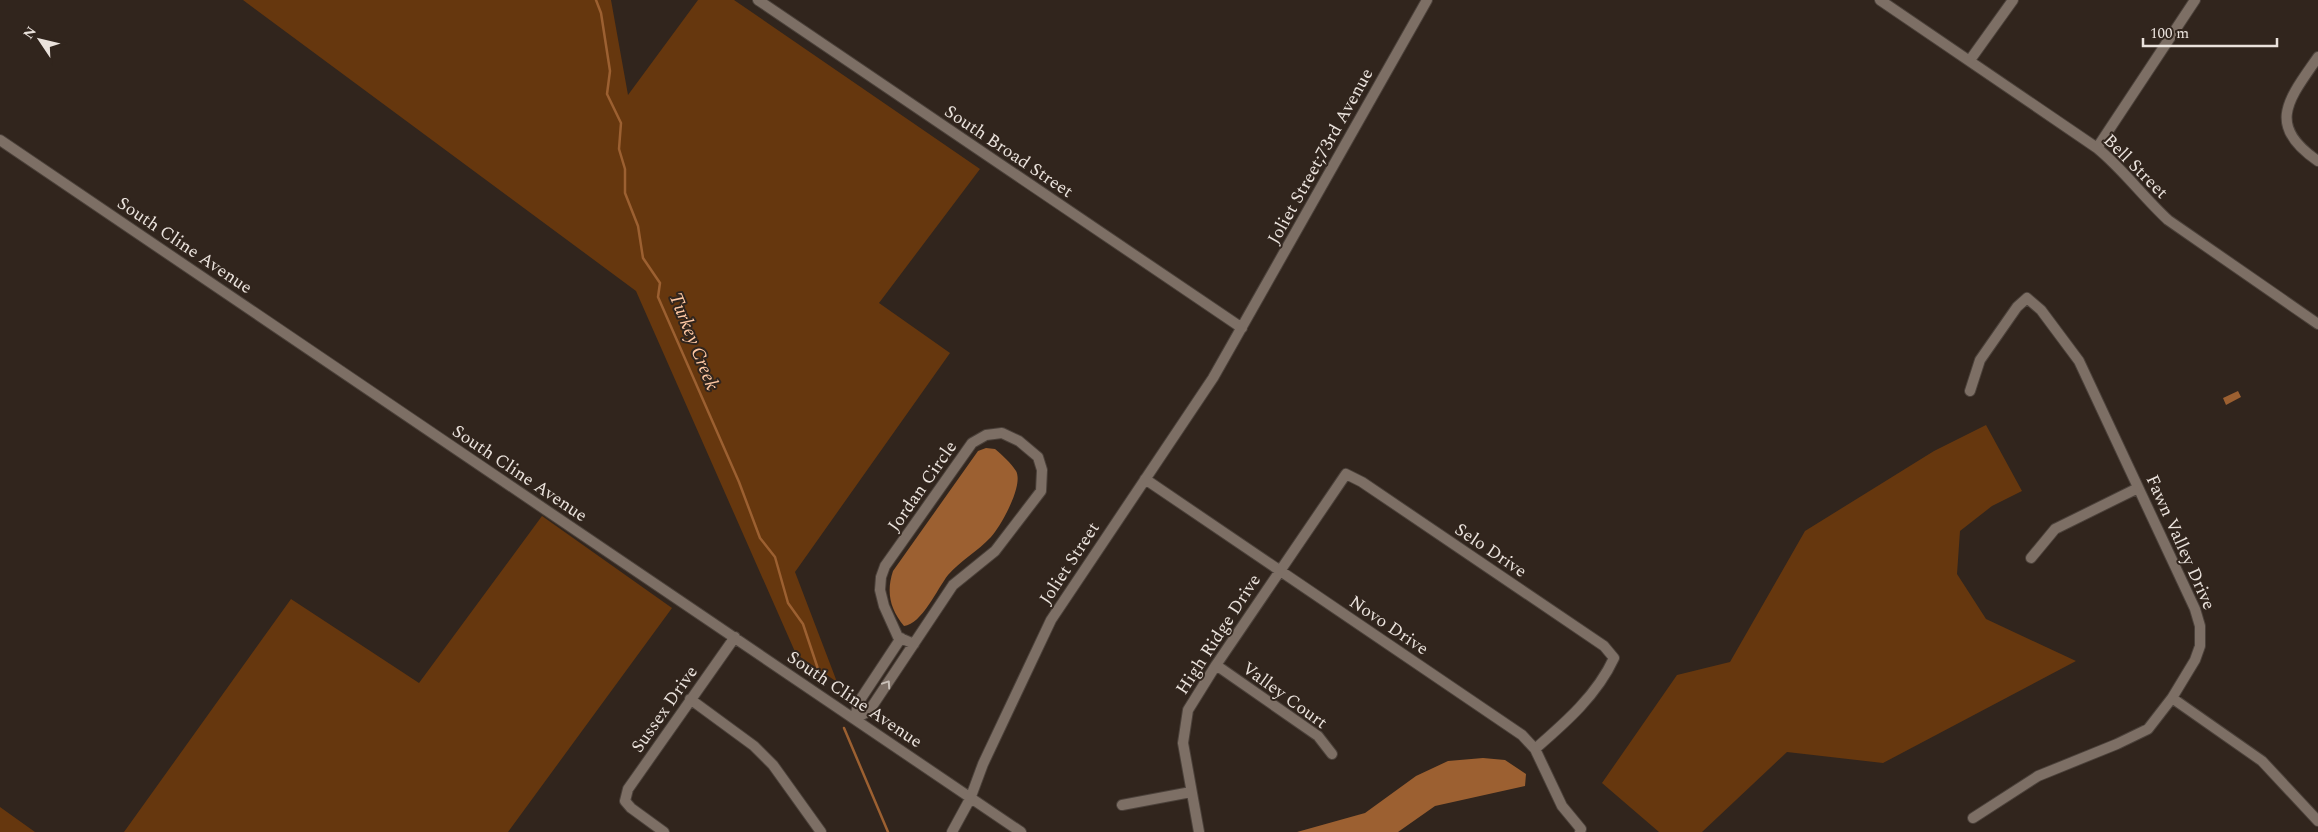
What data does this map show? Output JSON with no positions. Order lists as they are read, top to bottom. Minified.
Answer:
{"streets":{"street":["South Broad Street","Joliet Street;73rd Avenue","Bell Street","South Cline Avenue","Jordan Circle","Fawn Valley Drive","Selo Drive","Joliet Street","Novo Drive","High Ridge Drive","Valley Court","Sussex Drive"]},"crossings":[["South Broad Street","Joliet Street;73rd Avenue"],["South Broad Street","Joliet Street"],["Joliet Street;73rd Avenue","Joliet Street"],["South Cline Avenue","Jordan Circle"],["South Cline Avenue","Joliet Street"],["South Cline Avenue","Sussex Drive"],["Selo Drive","Novo Drive"],["Selo Drive","High Ridge Drive"],["Joliet Street","Novo Drive"],["Novo Drive","High Ridge Drive"],["High Ridge Drive","Valley Court"]],"water":["Turkey Creek"],"scale_bar":"100 m","north":"top left"}
